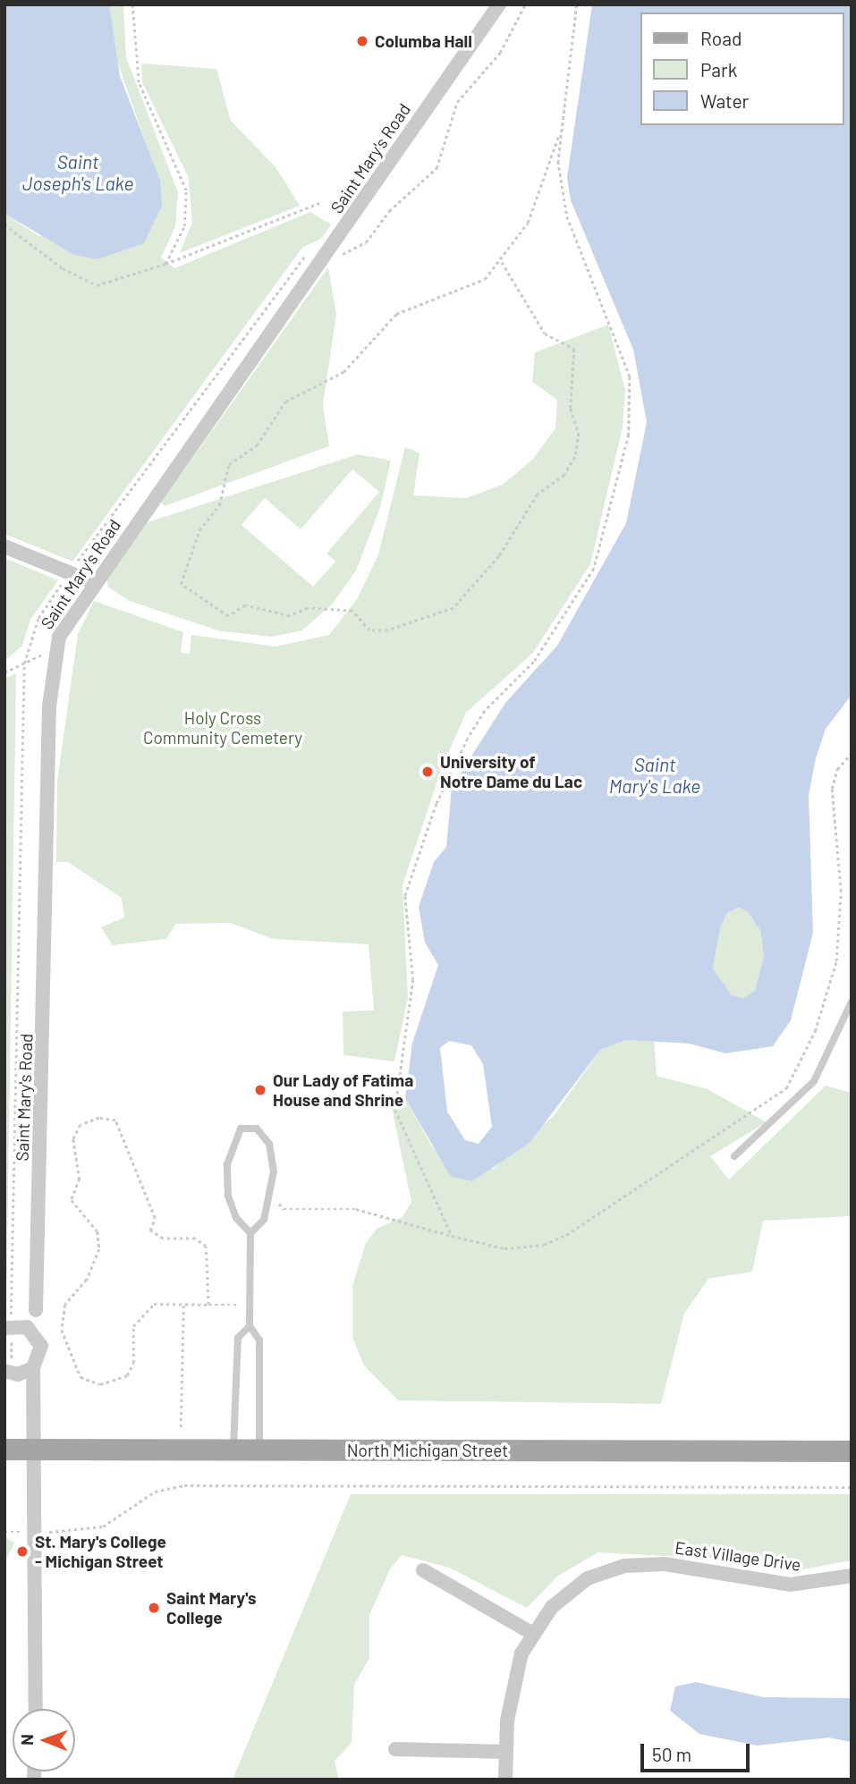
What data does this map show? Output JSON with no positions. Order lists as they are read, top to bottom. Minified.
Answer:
{"streets":{"main road":["North Michigan Street"],"street":["Saint Mary's Road","East Village Drive"]},"crossings":[["Saint Mary's Road","North Michigan Street"]],"water":["Saint Joseph's Lake","Saint Mary's Lake"],"parks":["Holy Cross Community Cemetery"],"places":["Columba Hall","University of Notre Dame du Lac","Our Lady of Fatima House and Shrine","St. Mary's College - Michigan Street","Saint Mary's College"],"legend":["Road","Park","Water"],"scale_bar":"50 m","north":"left"}
